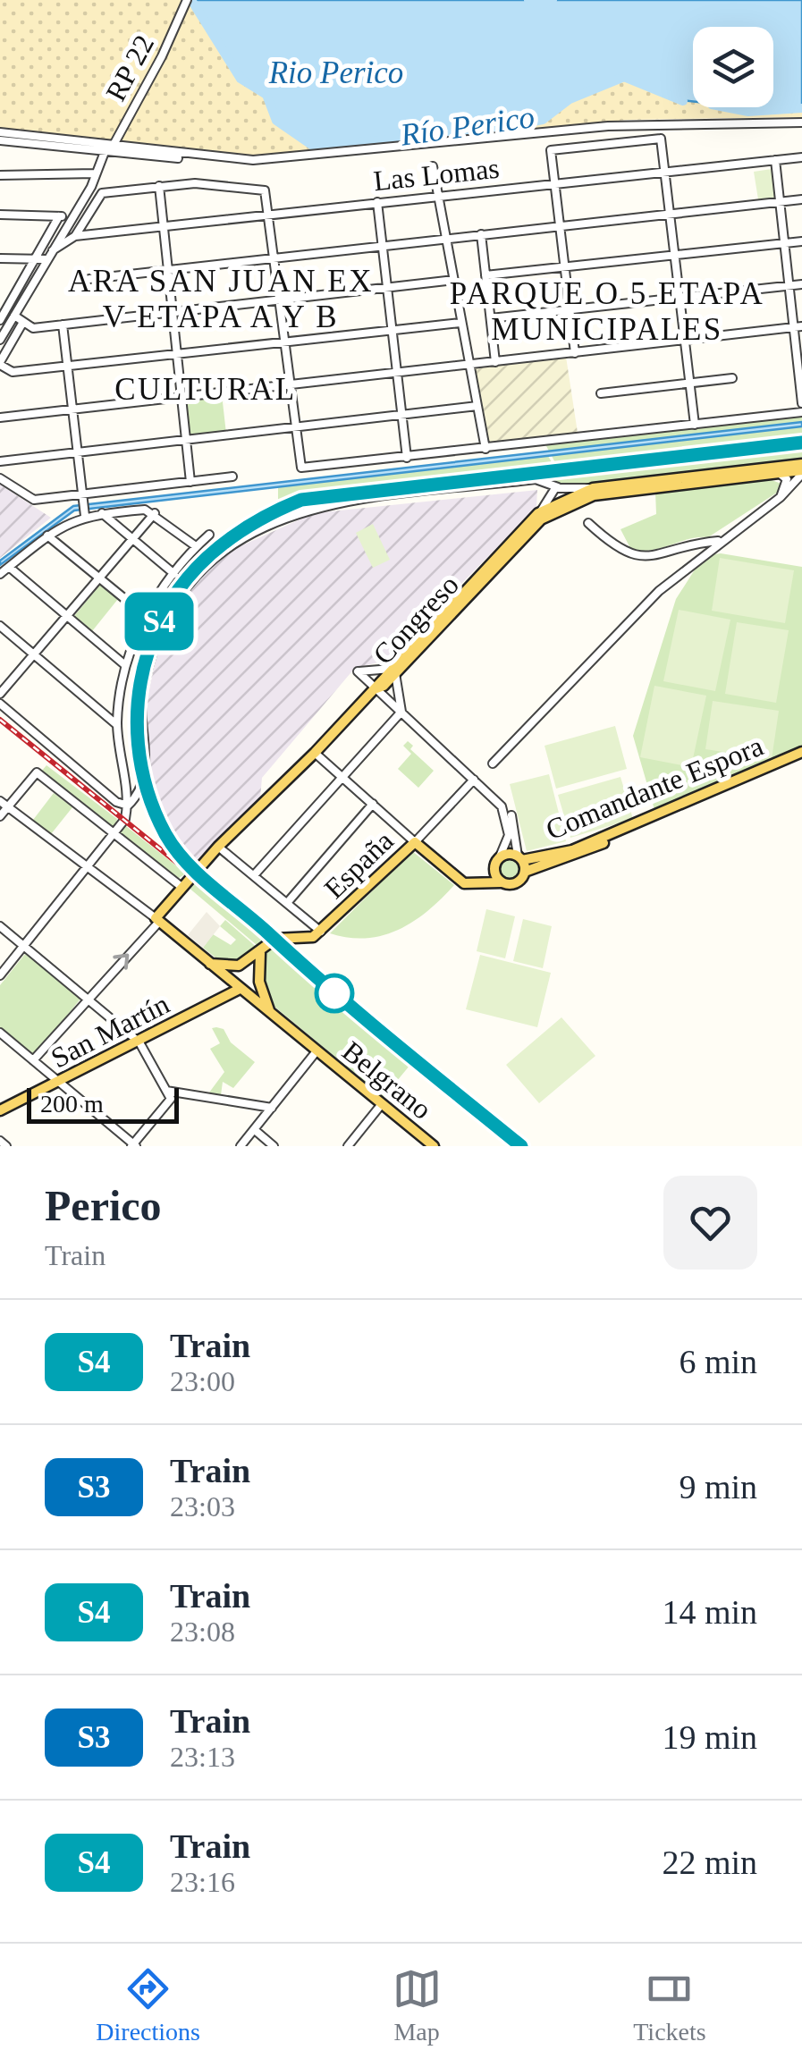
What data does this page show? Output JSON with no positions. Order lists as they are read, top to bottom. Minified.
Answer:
{"streets":{"main road":["Congreso","Comandante Espora","España","San Martín","Belgrano"],"street":["RP 22","Las Lomas"]},"crossings":[["Congreso","Belgrano"],["España","Belgrano"],["San Martín","Belgrano"]],"districts":["ARA SAN JUAN EX V ETAPA A Y B","PARQUE O 5 ETAPA MUNICIPALES","CULTURAL"],"water":["Rio Perico","Río Perico"],"scale_bar":"200 m","page":{"on_map":"S4","scale":"200 m","heading":["Perico","Train"],"list":[{"mark":"S4","name":"Train","note":"23:00","value":"6 min"},{"mark":"S3","name":"Train","note":"23:03","value":"9 min"},{"mark":"S4","name":"Train","note":"23:08","value":"14 min"},{"mark":"S3","name":"Train","note":"23:13","value":"19 min"},{"mark":"S4","name":"Train","note":"23:16","value":"22 min"}],"tabs":["Directions","Map","Tickets"]}}
